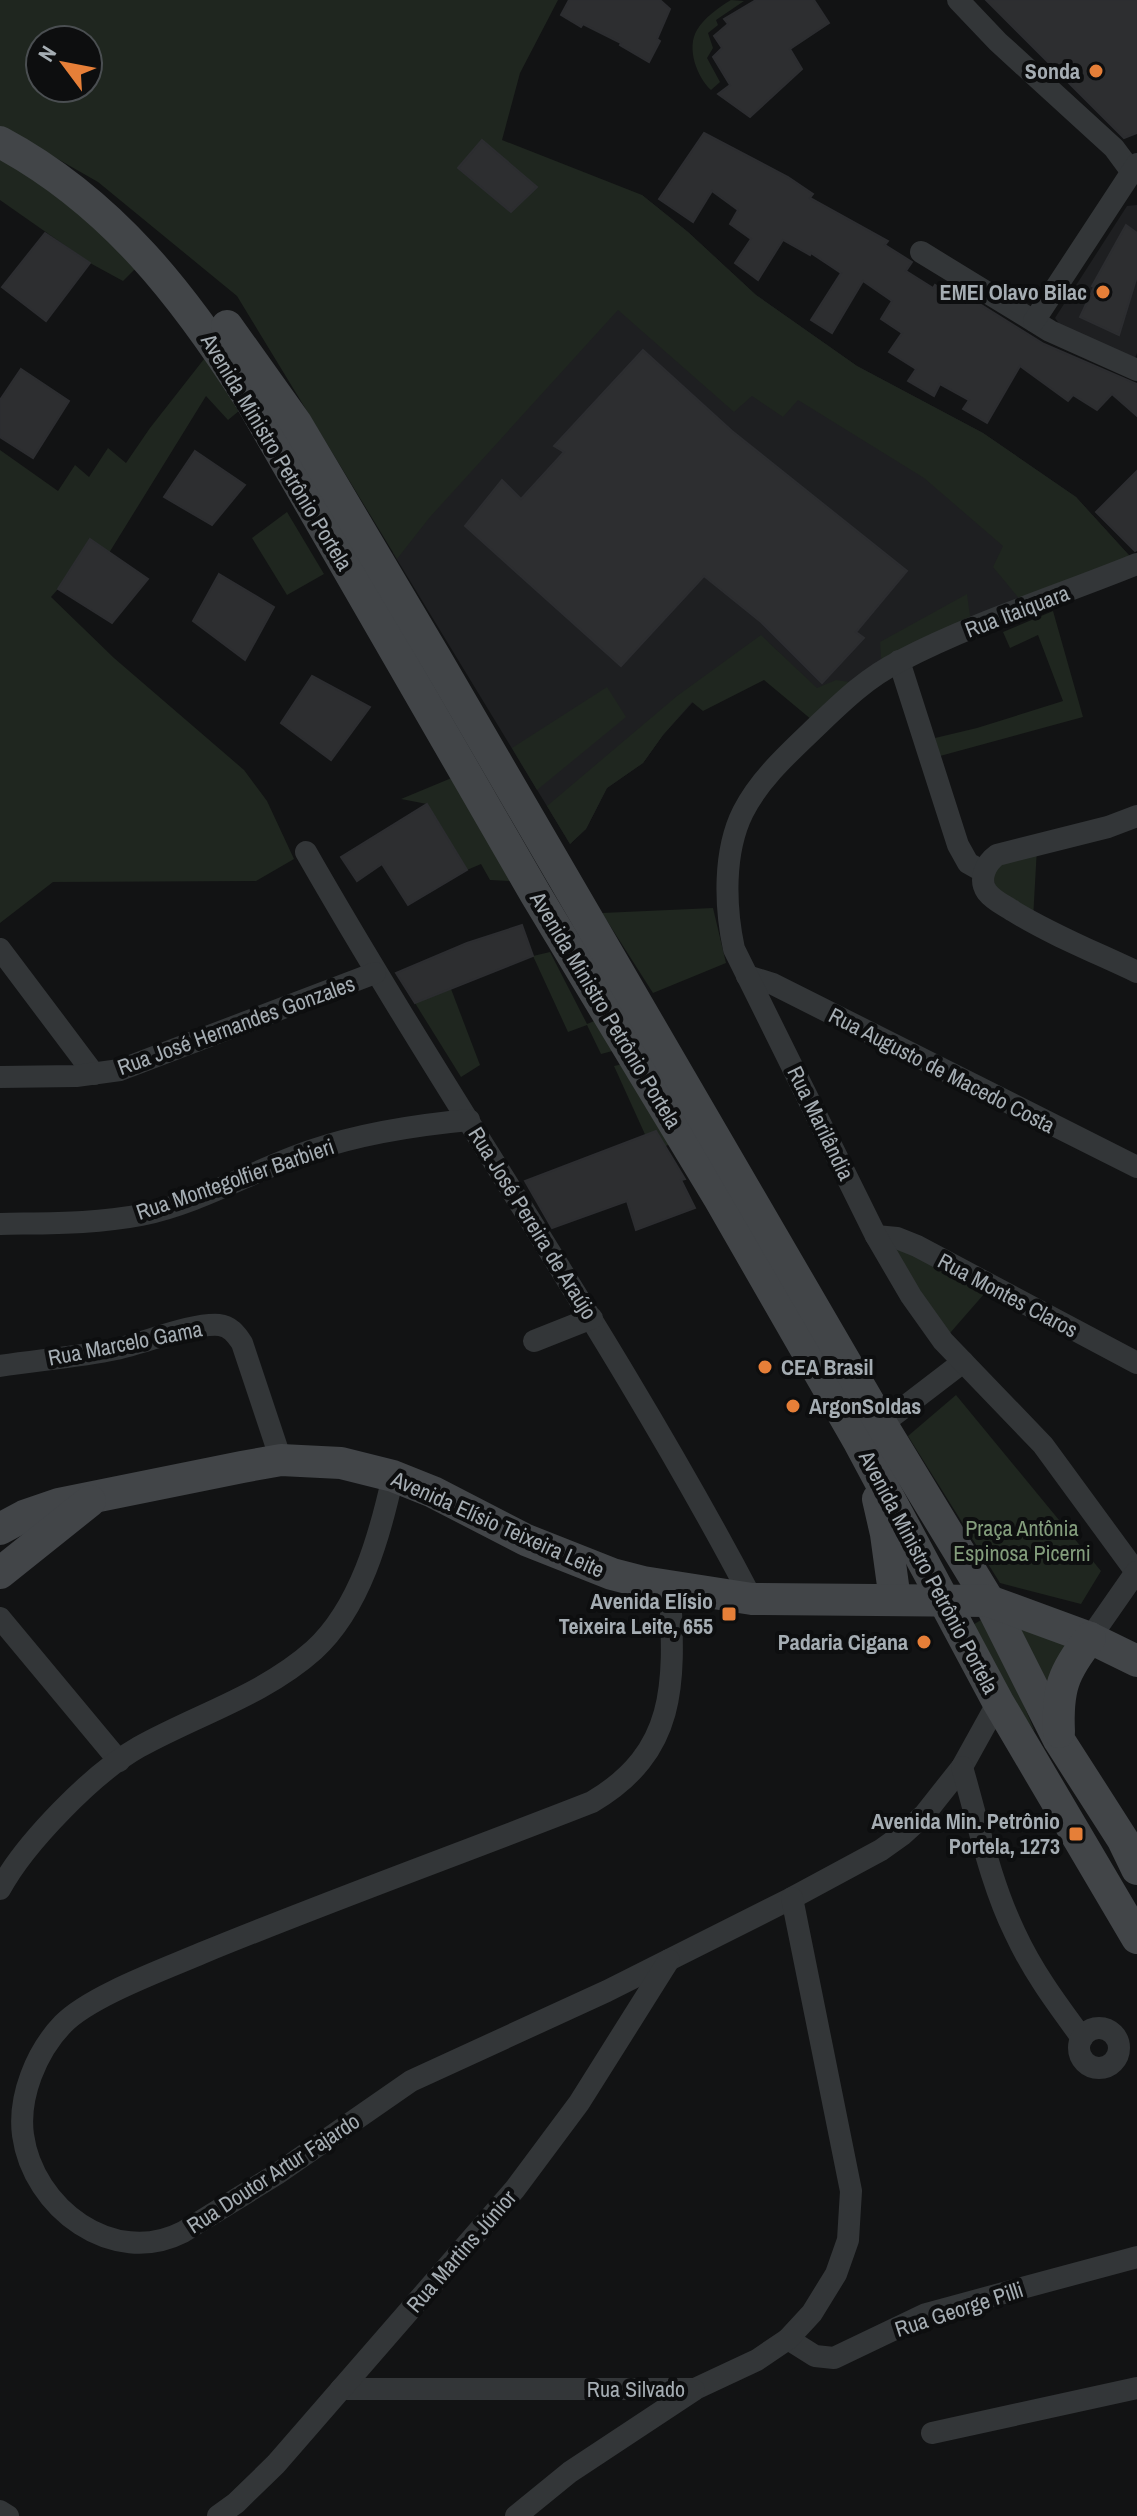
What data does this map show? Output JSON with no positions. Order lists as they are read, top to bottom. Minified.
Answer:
{"streets":{"street":["Avenida Ministro Petrônio Portela","Rua Itaiquara","Rua José Hernandes Gonzales","Rua Augusto de Macedo Costa","Rua Marilândia","Rua Montegolfier Barbieri","Rua José Pereira de Araújo","Rua Montes Claros","Rua Marcelo Gama","Avenida Elísio Teixeira Leite","Rua Doutor Artur Fajardo","Rua Martins Júnior","Rua George Pilli","Rua Silvado"]},"crossings":[["Avenida Ministro Petrônio Portela","Avenida Elísio Teixeira Leite"],["Avenida Ministro Petrônio Portela","Rua Doutor Artur Fajardo"],["Rua Itaiquara","Rua Marilândia"],["Rua José Hernandes Gonzales","Rua José Pereira de Araújo"],["Rua Augusto de Macedo Costa","Rua Marilândia"],["Rua Marilândia","Rua Montes Claros"],["Rua Montegolfier Barbieri","Rua José Pereira de Araújo"],["Rua José Pereira de Araújo","Avenida Elísio Teixeira Leite"],["Rua Marcelo Gama","Avenida Elísio Teixeira Leite"],["Avenida Elísio Teixeira Leite","Rua Doutor Artur Fajardo"],["Rua Doutor Artur Fajardo","Rua Martins Júnior"],["Rua Doutor Artur Fajardo","Rua Silvado"],["Rua Martins Júnior","Rua Silvado"],["Rua George Pilli","Rua Silvado"]],"parks":["Praça Antônia Espinosa Picerni"],"places":{"other":["Sonda","EMEI Olavo Bilac","CEA Brasil","ArgonSoldas","Padaria Cigana"],"transit":["Avenida Elísio Teixeira Leite, 655","Avenida Min. Petrônio Portela, 1273"]},"north":"top left"}
